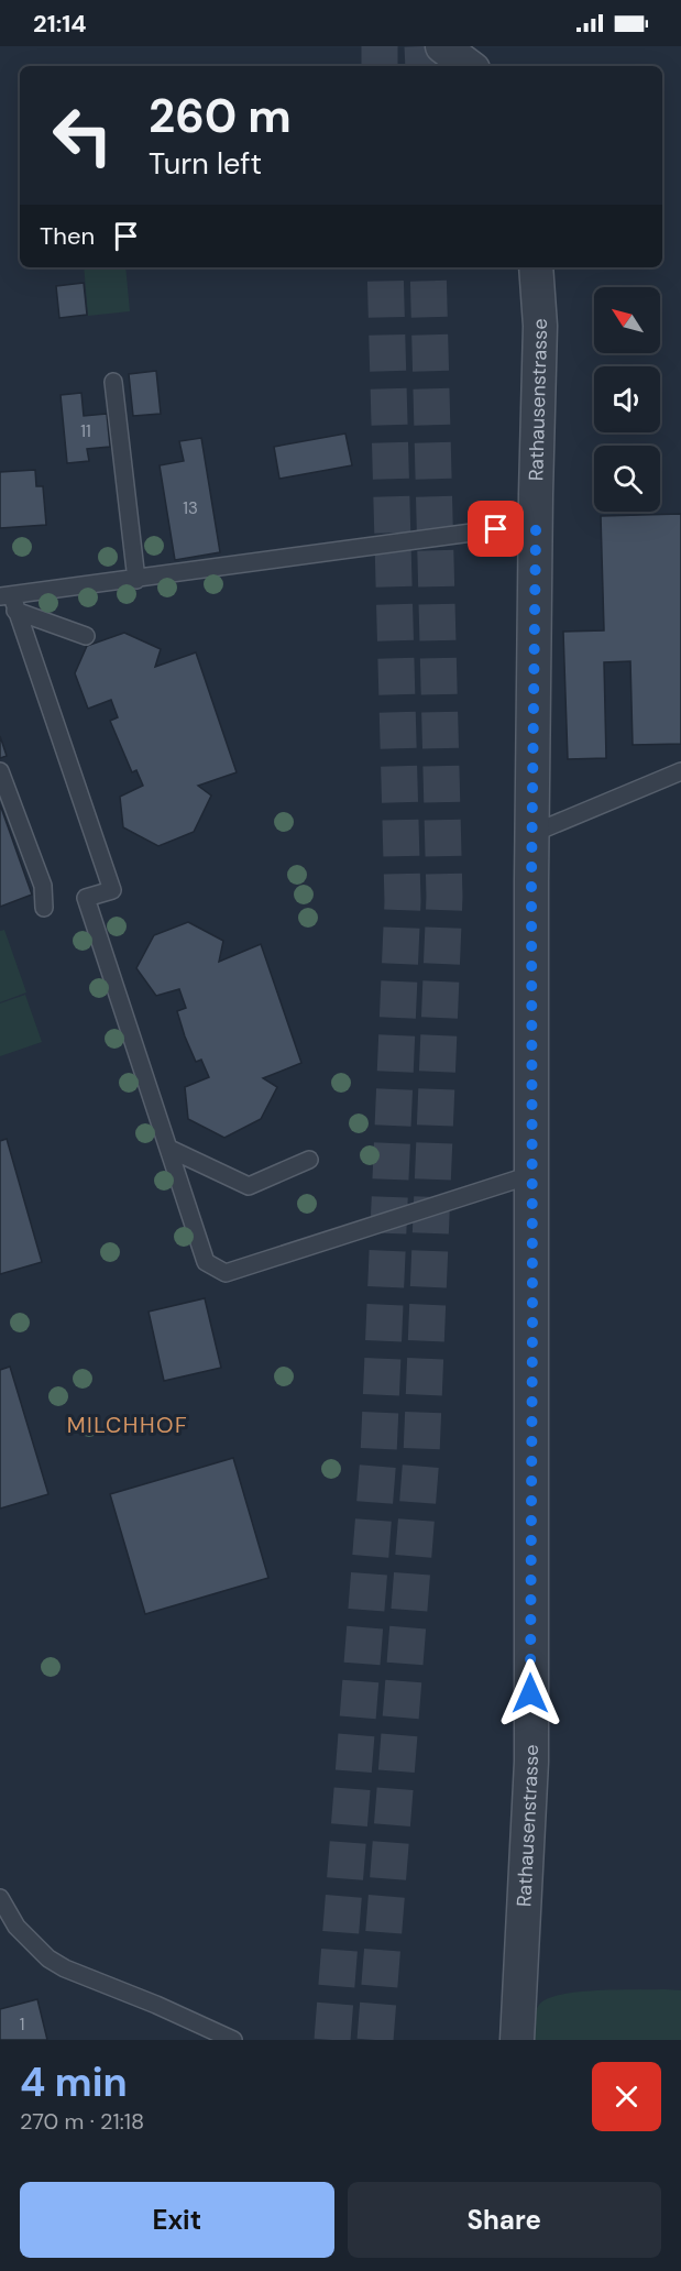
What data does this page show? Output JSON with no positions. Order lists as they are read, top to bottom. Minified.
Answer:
{"streets":{"street":["Rathausenstrasse"]},"districts":["MILCHHOF"],"house_numbers":["11","13","1"],"north":"top left","page":{"status":"21:14","turn":["260 m","Turn left"],"then":"Then","heading":["4 min","270 m · 21:18"],"buttons":["Exit","Share"]}}
